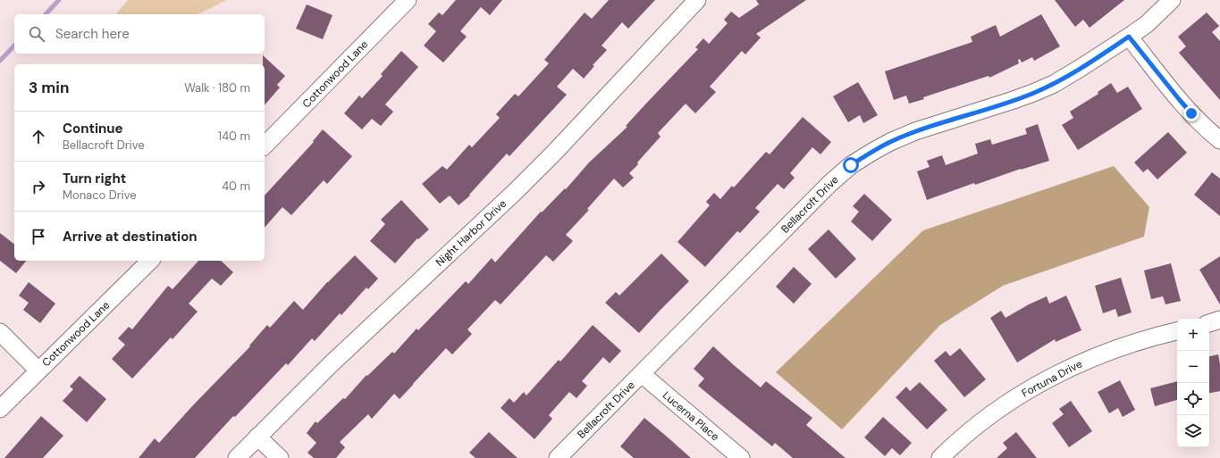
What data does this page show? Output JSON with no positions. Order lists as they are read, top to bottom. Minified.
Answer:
{"streets":{"street":["Cottonwood Lane","Bellacroft Drive","Night Harbor Drive","Fortuna Drive","Lucerna Place"]},"crossings":[["Bellacroft Drive","Lucerna Place"]],"page":{"search":"Search here","heading":["3 min","Walk · 180 m"],"list":[["Continue","Bellacroft Drive","140 m"],["Turn right","Monaco Drive","40 m"],"Arrive at destination"],"map_buttons":["+","−"]}}
